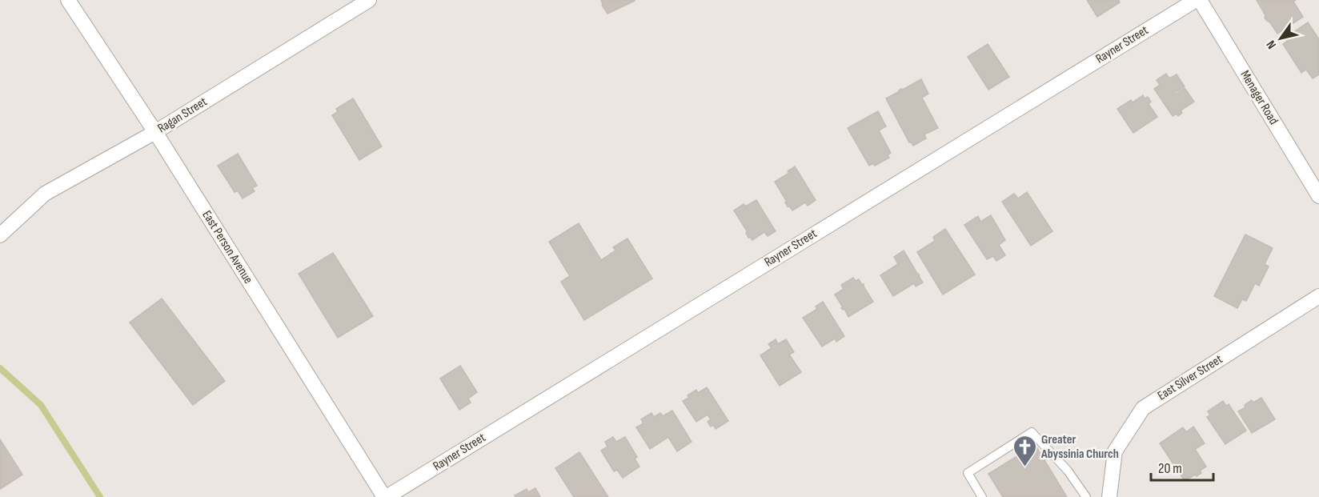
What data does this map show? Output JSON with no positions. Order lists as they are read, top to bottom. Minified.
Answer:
{"streets":{"street":["Rayner Street","Menager Road","Ragan Street","East Person Avenue","East Silver Street"]},"crossings":[["Rayner Street","East Person Avenue"],["Ragan Street","East Person Avenue"]],"places":{"church":["Greater Abyssinia Church"]},"scale_bar":"20 m","north":"bottom left"}
